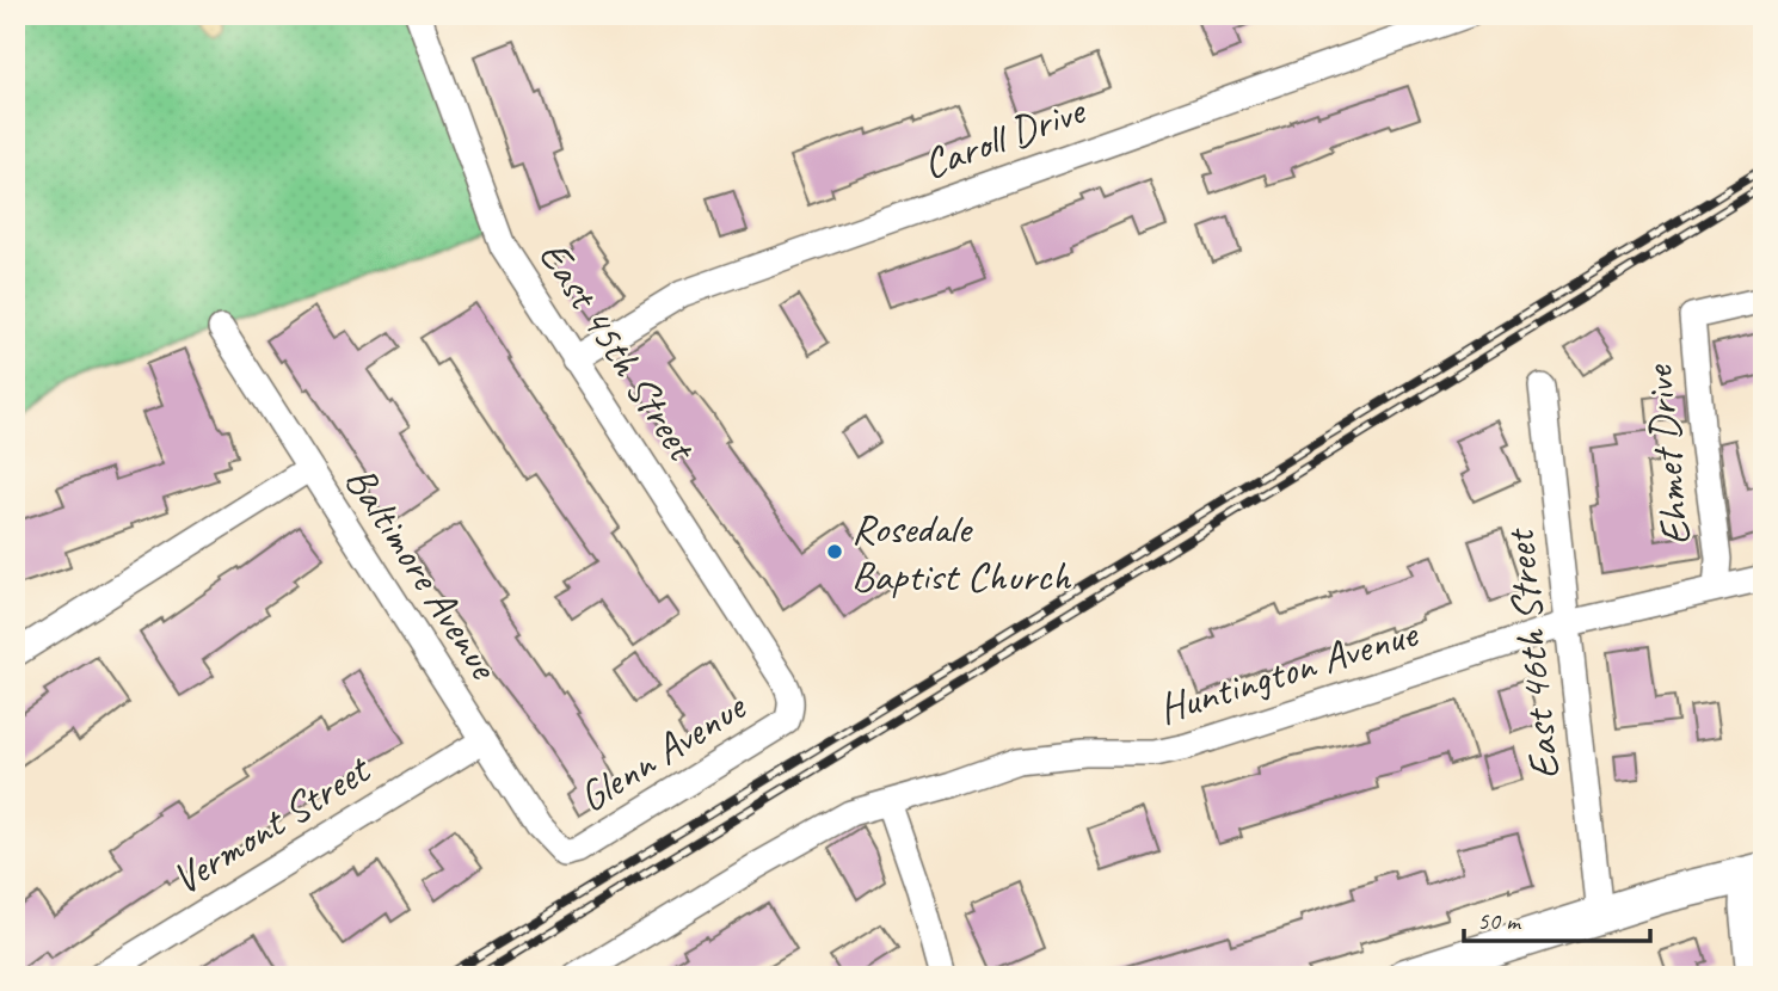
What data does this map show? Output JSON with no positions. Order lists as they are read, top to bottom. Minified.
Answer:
{"streets":{"street":["Caroll Drive","East 45th Street","Ehmet Drive","Baltimore Avenue","East 46th Street","Huntington Avenue","Glenn Avenue","Vermont Street"]},"crossings":[["Caroll Drive","East 45th Street"],["East 45th Street","Glenn Avenue"],["Ehmet Drive","Huntington Avenue"],["Baltimore Avenue","Glenn Avenue"],["Baltimore Avenue","Vermont Street"],["East 46th Street","Huntington Avenue"]],"places":["Rosedale Baptist Church"],"scale_bar":"50 m"}
